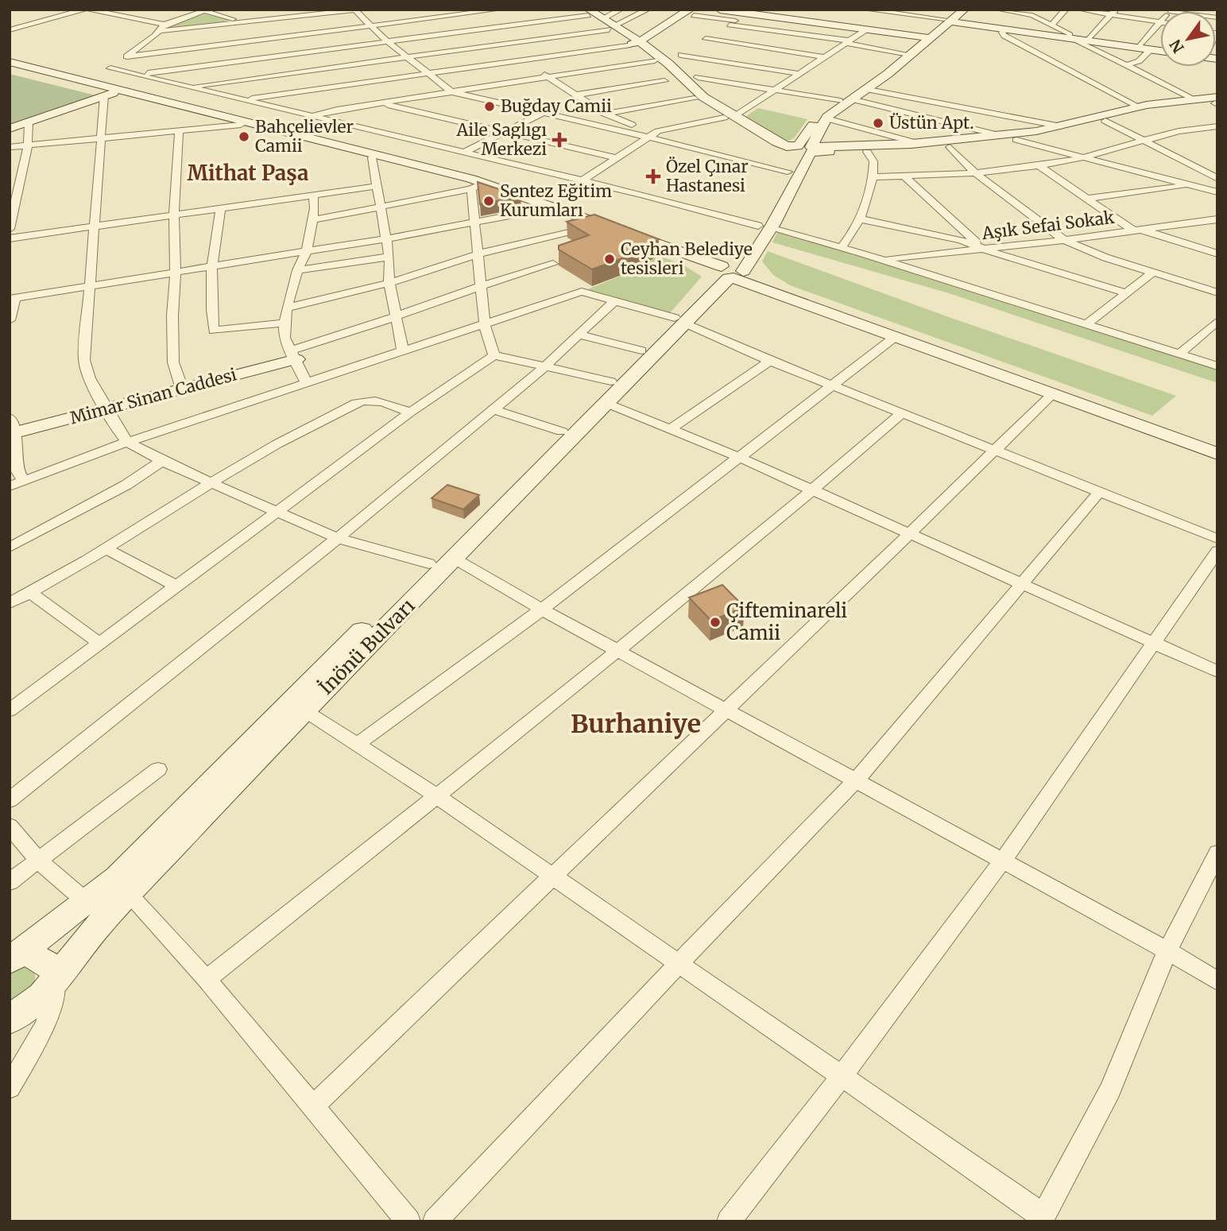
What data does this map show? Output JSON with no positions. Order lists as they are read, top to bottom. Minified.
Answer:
{"streets":{"street":["Aşık Sefai Sokak","Mimar Sinan Caddesi","İnönü Bulvarı"]},"districts":["Mithat Paşa","Burhaniye"],"places":{"other":["Buğday Camii","Üstün Apt.","Bahçelievler Camii","Sentez Eğitim Kurumları","Ceyhan Belediye tesisleri","Çifteminareli Camii"],"health":["Aile Saglıgı Merkezi","Özel Çınar Hastanesi"]},"north":"bottom left"}
